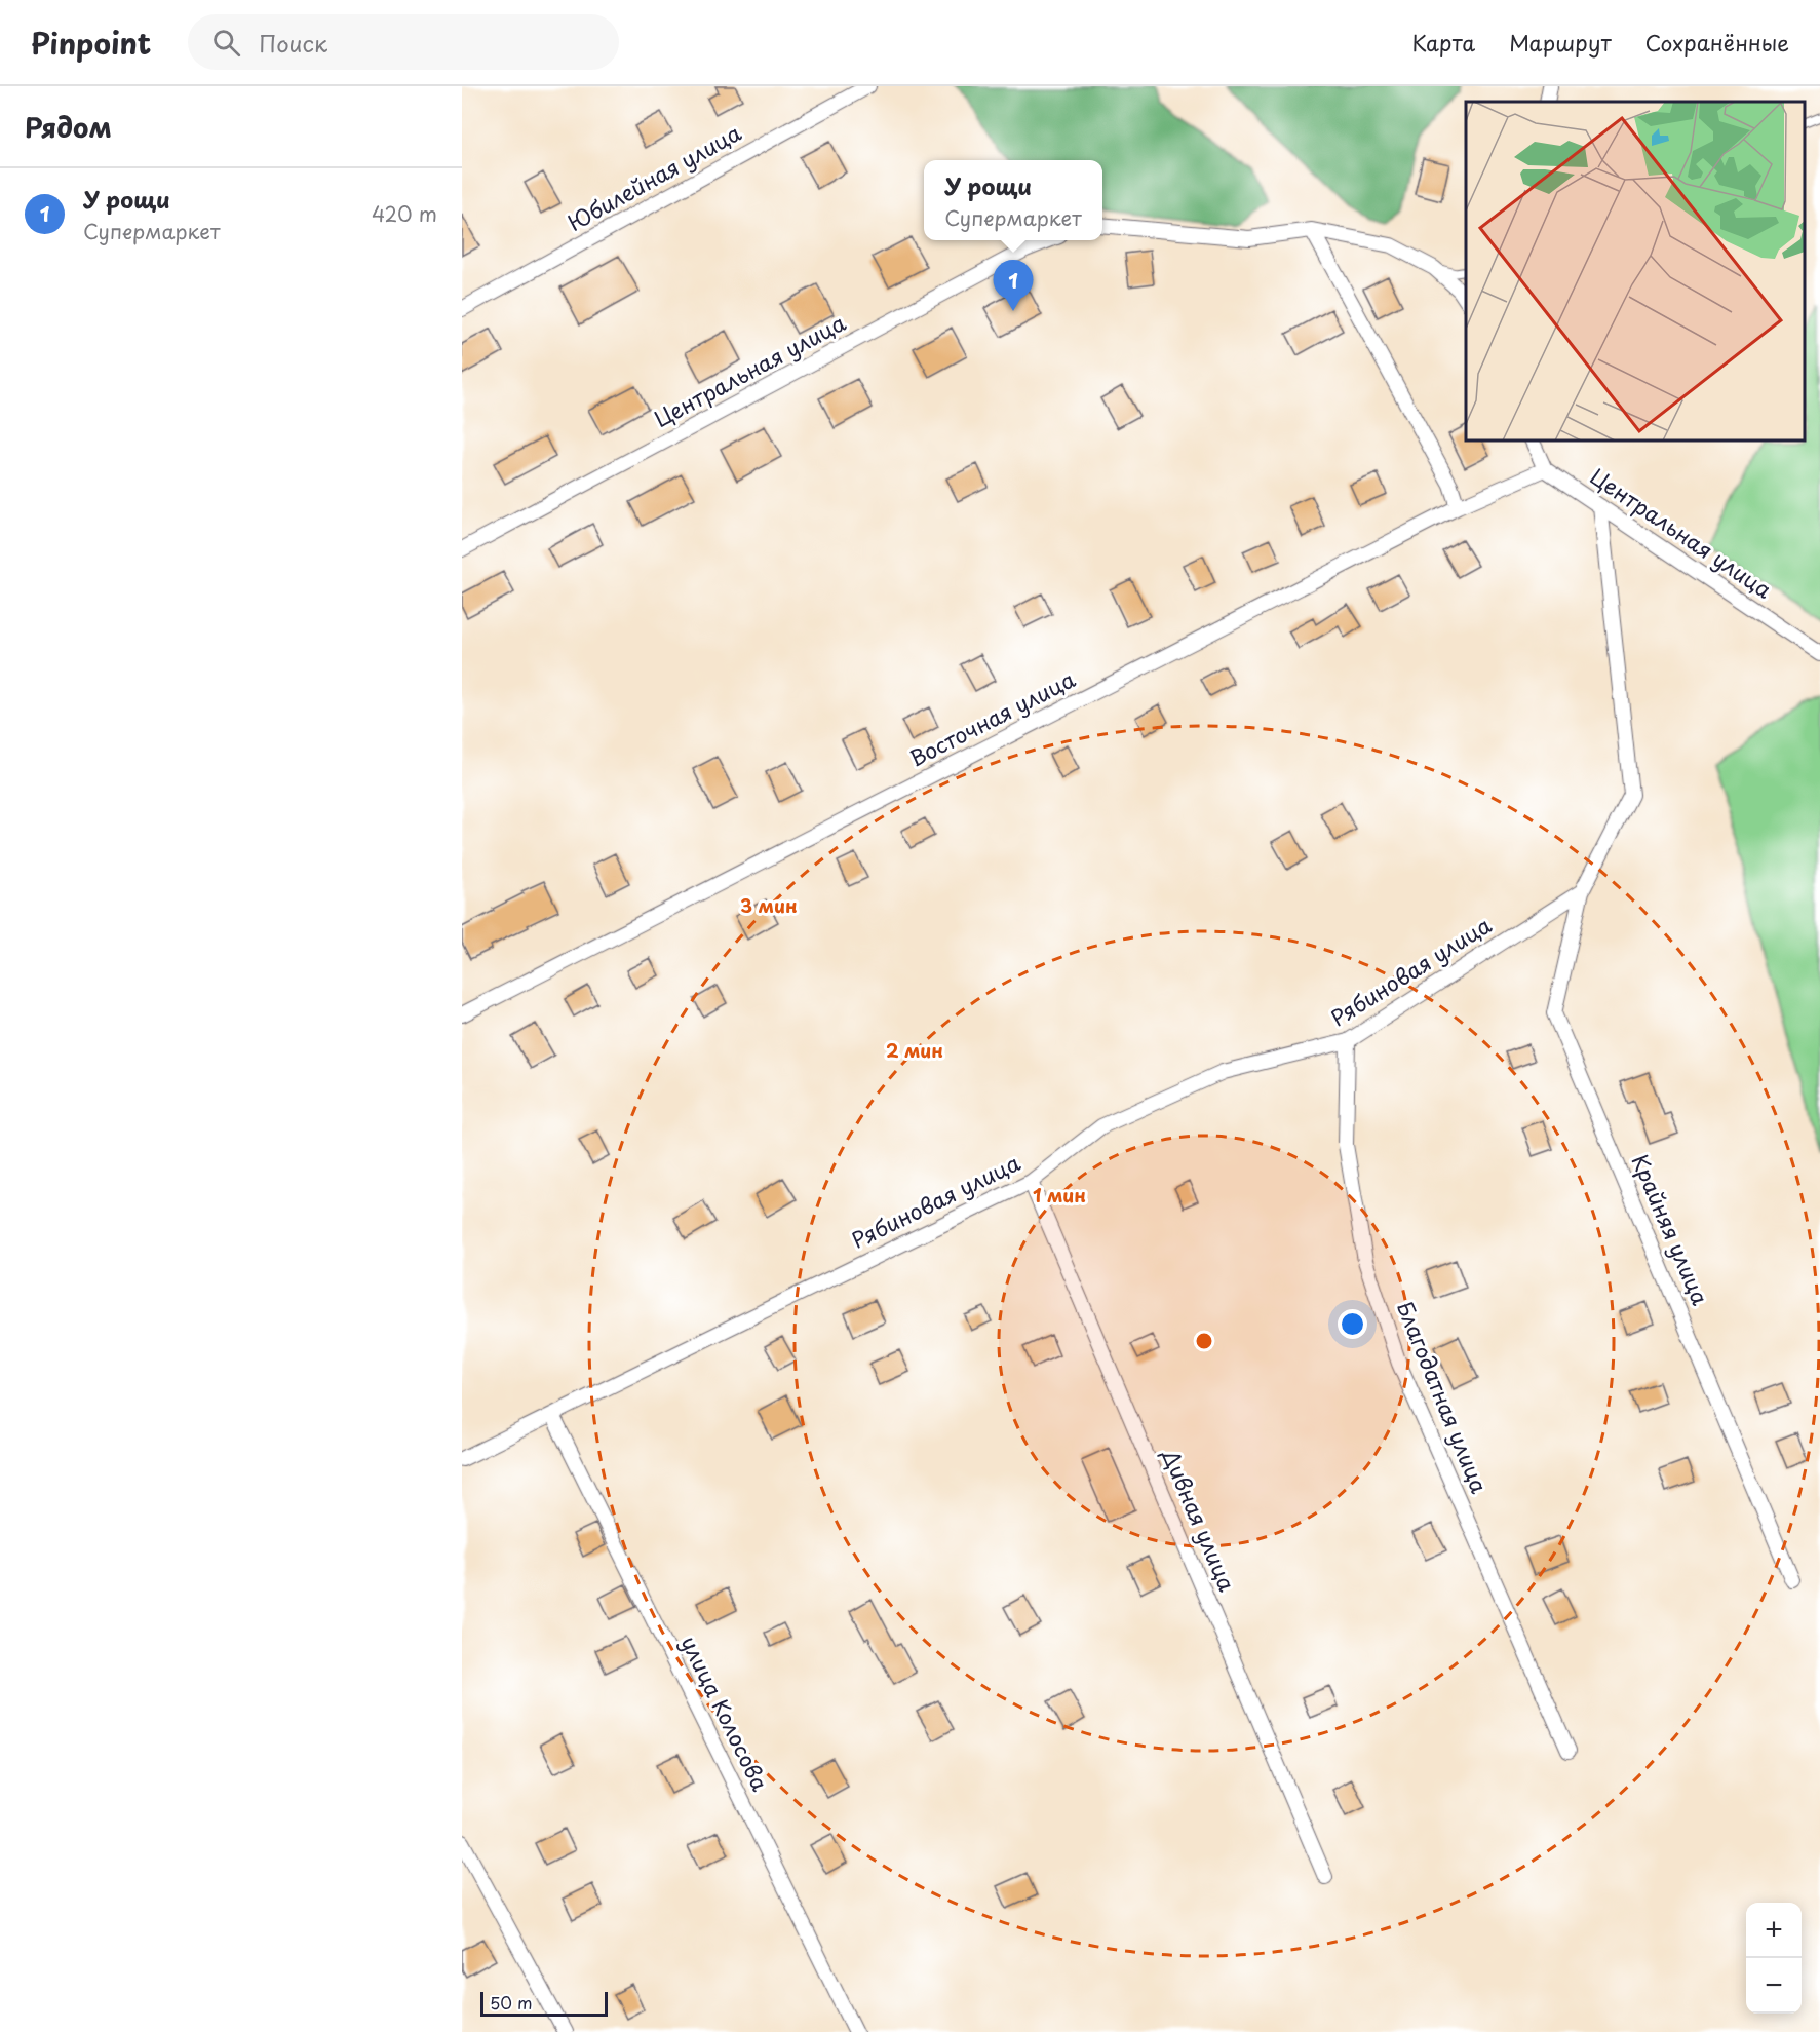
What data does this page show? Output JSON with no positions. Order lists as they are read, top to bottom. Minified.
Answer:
{"streets":{"street":["Юбилейная улица","Центральная улица","Восточная улица","Рябиновая улица","Крайняя улица","Благодатная улица","Дивная улица","улица Колосова"]},"crossings":[["Центральная улица","Восточная улица"],["Центральная улица","Крайняя улица"],["Рябиновая улица","Крайняя улица"],["Рябиновая улица","Благодатная улица"],["Рябиновая улица","Дивная улица"],["Рябиновая улица","улица Колосова"]],"scale_bar":"50 m","page":{"header":"Pinpoint","search":"Поиск","nav":["Карта","Маршрут","Сохранённые"],"heading":"Рядом","popup":["У рощи","Супермаркет"],"list":[{"mark":"1","name":"У рощи","note":"Супермаркет","value":"420 m"}],"pins":"1","map_buttons":["+","−"],"scale":"50 m"},"rings":["3 мин","2 мин","1 мин"]}
